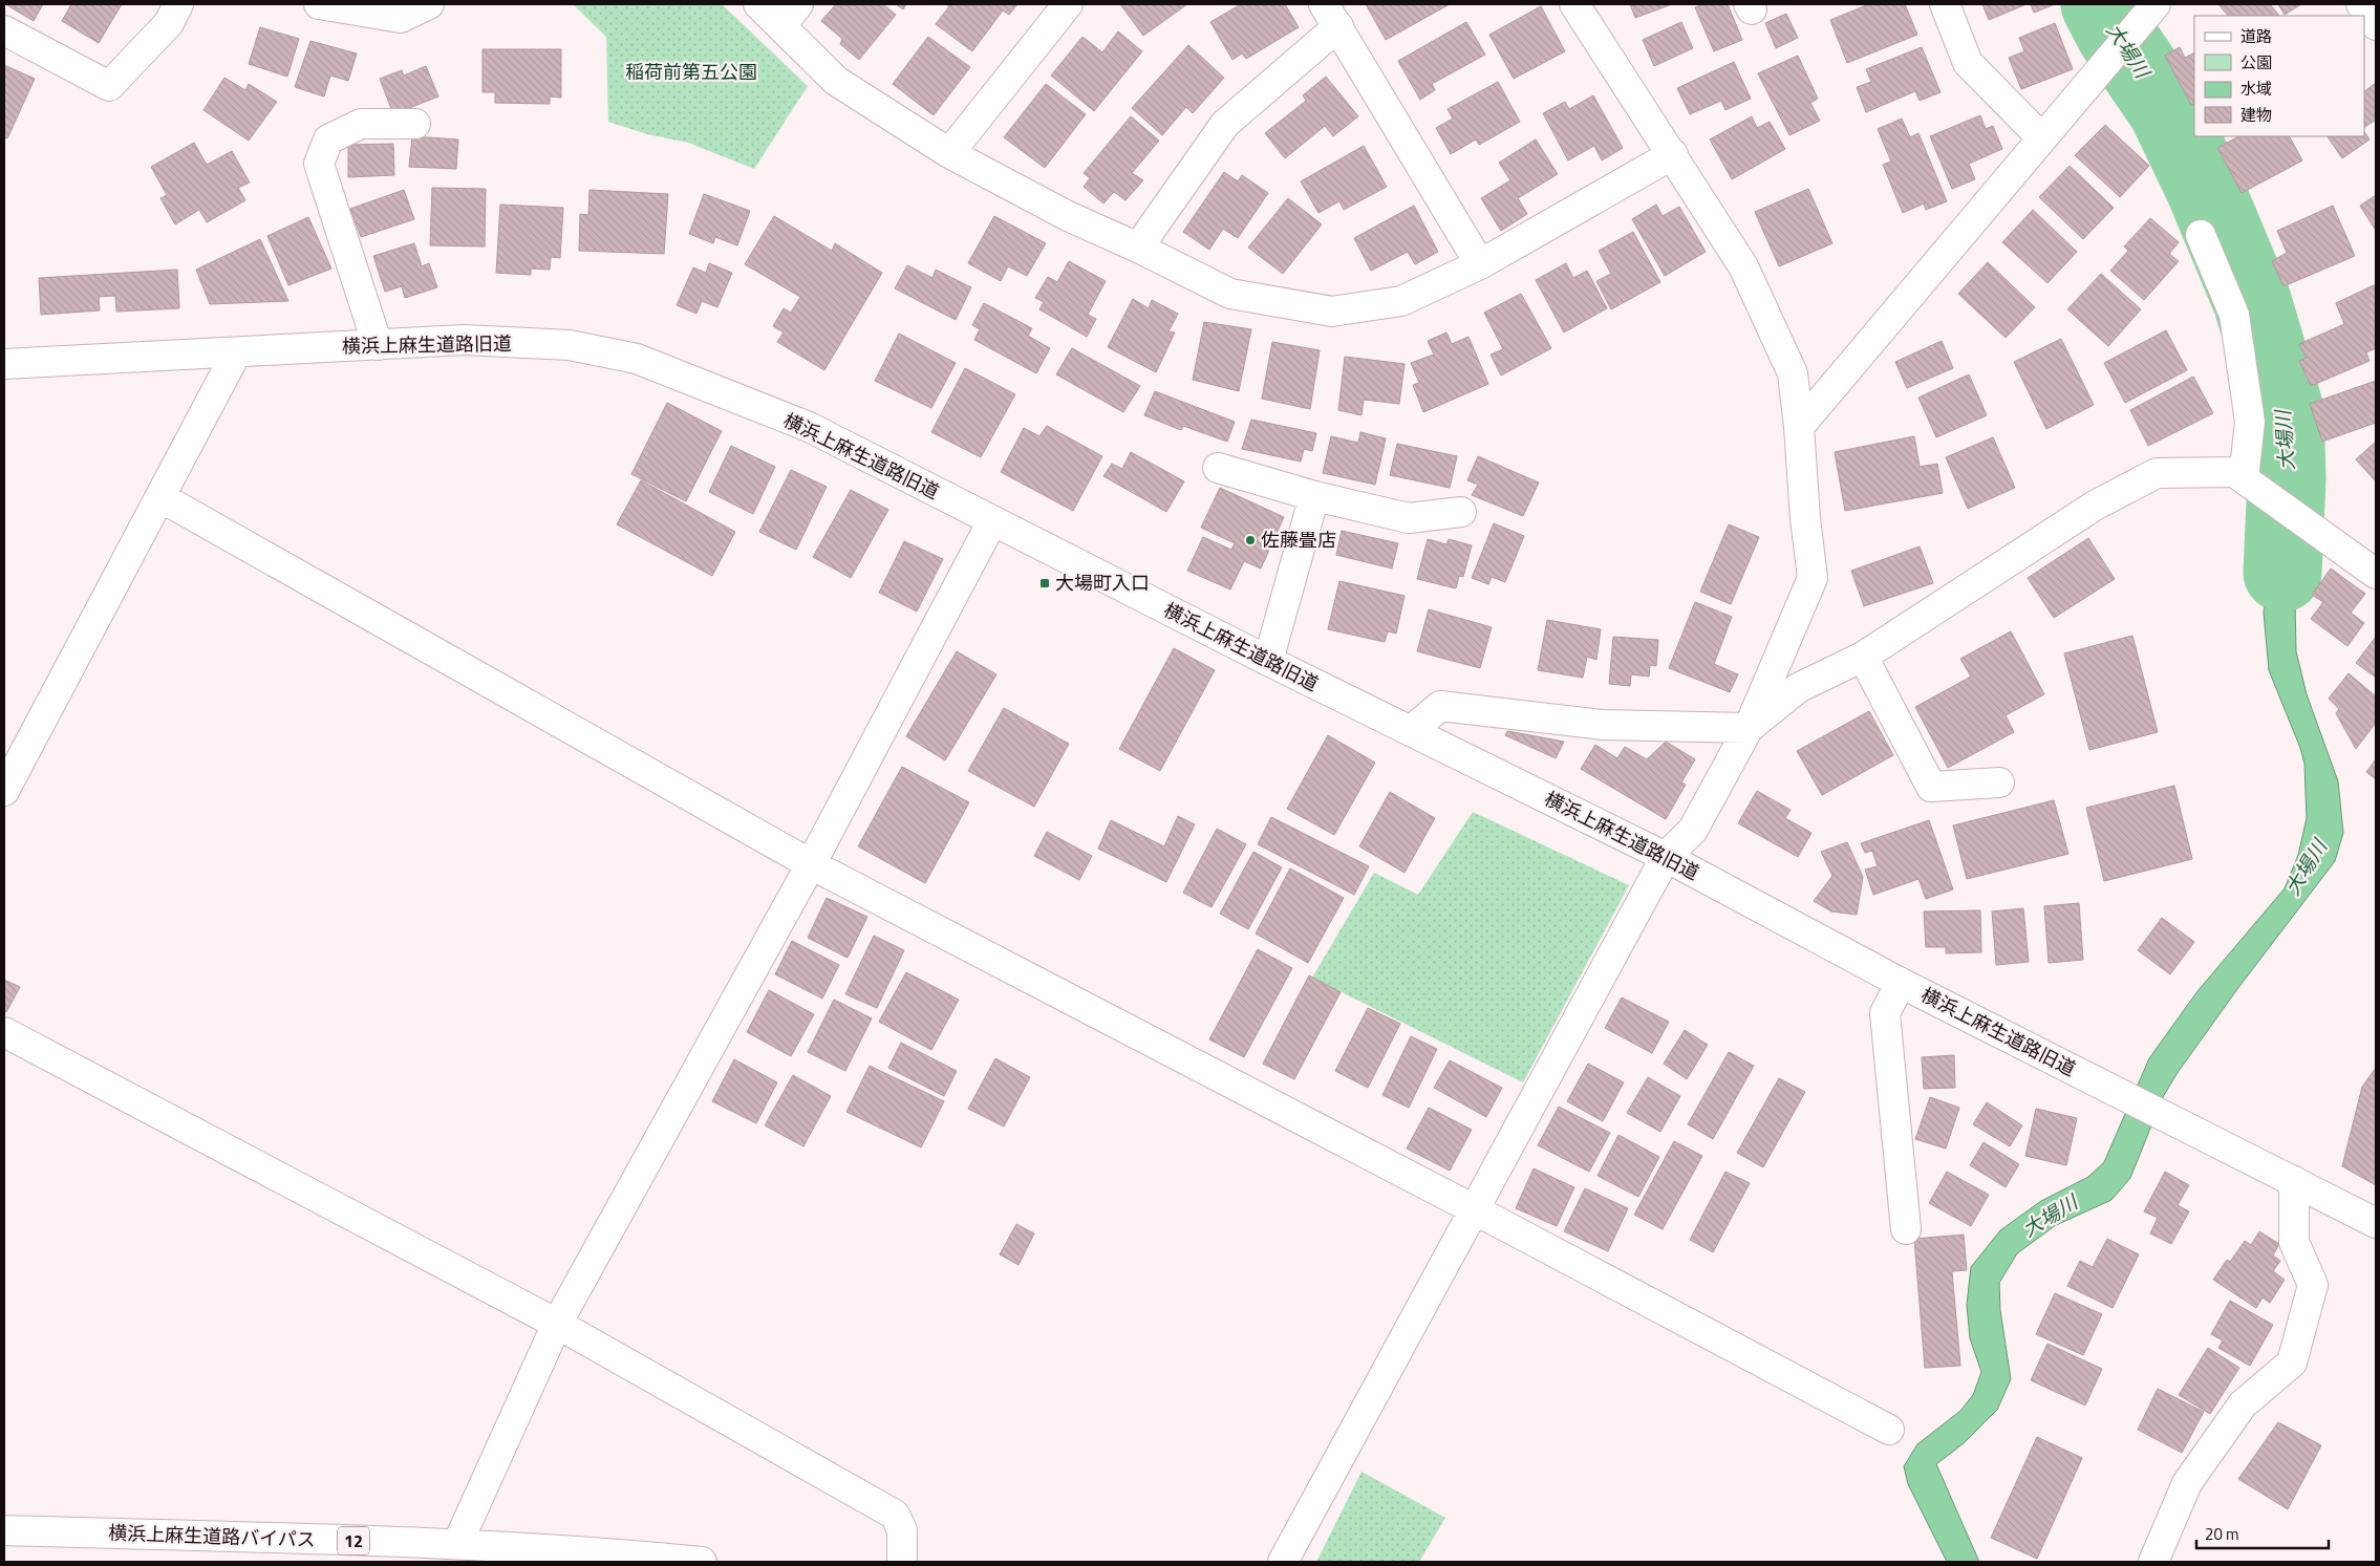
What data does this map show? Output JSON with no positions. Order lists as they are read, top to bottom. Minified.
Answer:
{"streets":{"street":["横浜上麻生道路旧道","横浜上麻生道路バイパス","12"]},"water":["大場川"],"parks":["稲荷前第五公園"],"places":{"other":["佐藤畳店"],"transit":["大場町入口"]},"legend":["道路","公園","水域","建物"],"scale_bar":"20 m"}
